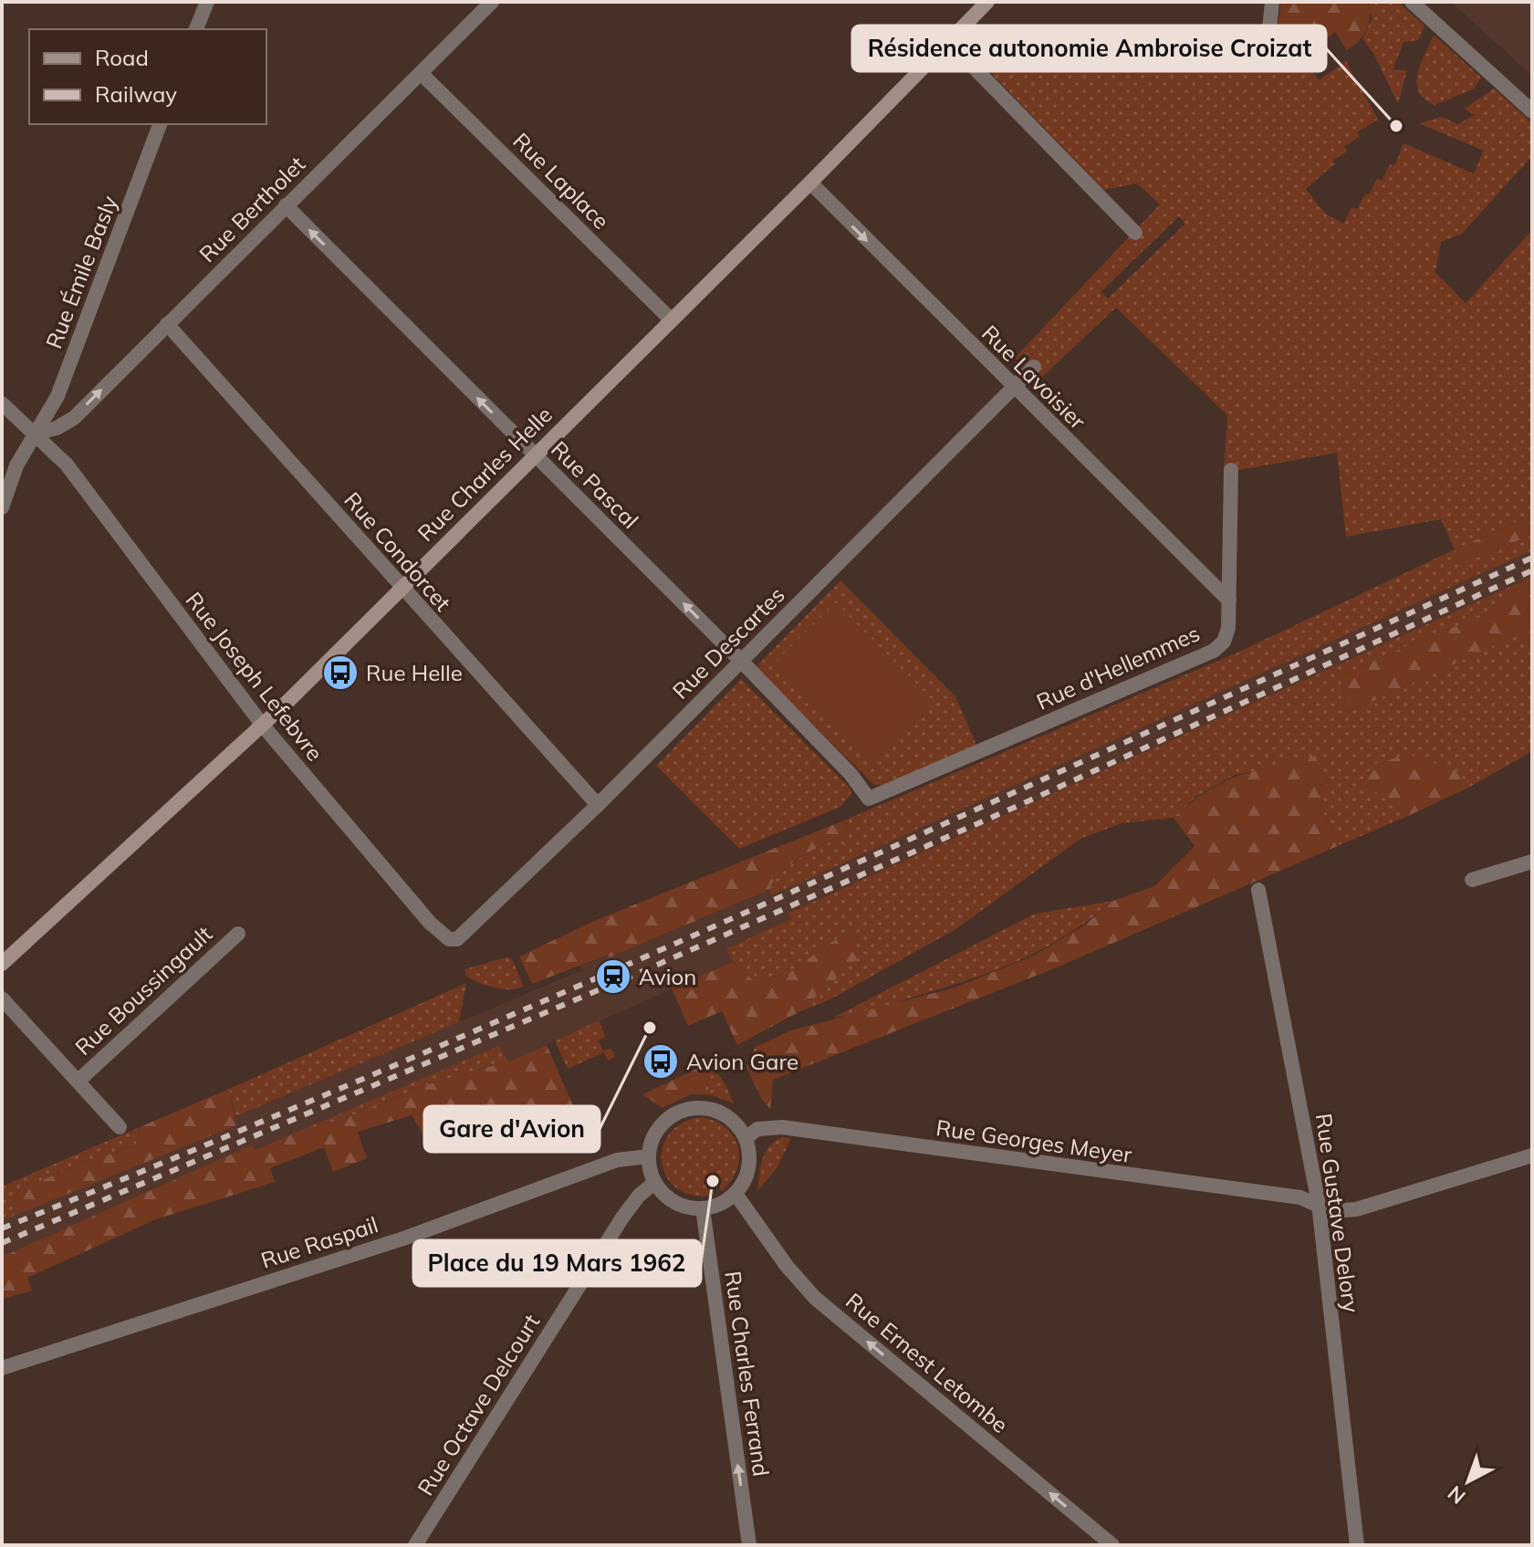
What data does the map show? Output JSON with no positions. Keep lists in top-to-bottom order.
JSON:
{
  "streets": {
    "street": [
      "Rue Laplace",
      "Rue Bertholet",
      "Rue Émile Basly",
      "Rue Lavoisier",
      "Rue Charles Helle",
      "Rue Pascal",
      "Rue Condorcet",
      "Rue Descartes",
      "Rue d'Hellemmes",
      "Rue Joseph Lefebvre",
      "Rue Boussingault",
      "Rue Georges Meyer",
      "Rue Gustave Delory",
      "Rue Raspail",
      "Rue Ernest Letombe",
      "Rue Charles Ferrand",
      "Rue Octave Delcourt"
    ]
  },
  "crossings": [
    ["Rue Laplace", "Rue Bertholet"],
    ["Rue Laplace", "Rue Charles Helle"],
    ["Rue Bertholet", "Rue Émile Basly"],
    ["Rue Bertholet", "Rue Pascal"],
    ["Rue Bertholet", "Rue Condorcet"],
    ["Rue Bertholet", "Rue Joseph Lefebvre"],
    ["Rue Émile Basly", "Rue Joseph Lefebvre"],
    ["Rue Lavoisier", "Rue Charles Helle"],
    ["Rue Lavoisier", "Rue Descartes"],
    ["Rue Lavoisier", "Rue d'Hellemmes"],
    ["Rue Charles Helle", "Rue Pascal"],
    ["Rue Charles Helle", "Rue Condorcet"],
    ["Rue Charles Helle", "Rue Joseph Lefebvre"],
    ["Rue Pascal", "Rue Descartes"],
    ["Rue Pascal", "Rue d'Hellemmes"],
    ["Rue Condorcet", "Rue Descartes"],
    ["Rue Descartes", "Rue Joseph Lefebvre"],
    ["Rue Georges Meyer", "Rue Gustave Delory"],
    ["Rue Georges Meyer", "Rue Raspail"],
    ["Rue Georges Meyer", "Rue Ernest Letombe"],
    ["Rue Georges Meyer", "Rue Charles Ferrand"],
    ["Rue Georges Meyer", "Rue Octave Delcourt"],
    ["Rue Raspail", "Rue Ernest Letombe"],
    ["Rue Raspail", "Rue Charles Ferrand"],
    ["Rue Raspail", "Rue Octave Delcourt"],
    ["Rue Ernest Letombe", "Rue Charles Ferrand"],
    ["Rue Ernest Letombe", "Rue Octave Delcourt"],
    ["Rue Charles Ferrand", "Rue Octave Delcourt"]
  ],
  "one_way": [
    "Rue Lavoisier",
    "Rue Pascal",
    "Rue Ernest Letombe",
    "Rue Charles Ferrand"
  ],
  "places": {
    "other": ["Résidence autonomie Ambroise Croizat", "Gare d'Avion", "Place du 19 Mars 1962"],
    "bus stop": ["Rue Helle", "Avion Gare"],
    "station": ["Avion"]
  },
  "legend": ["Road", "Railway"],
  "north": "bottom left"
}
